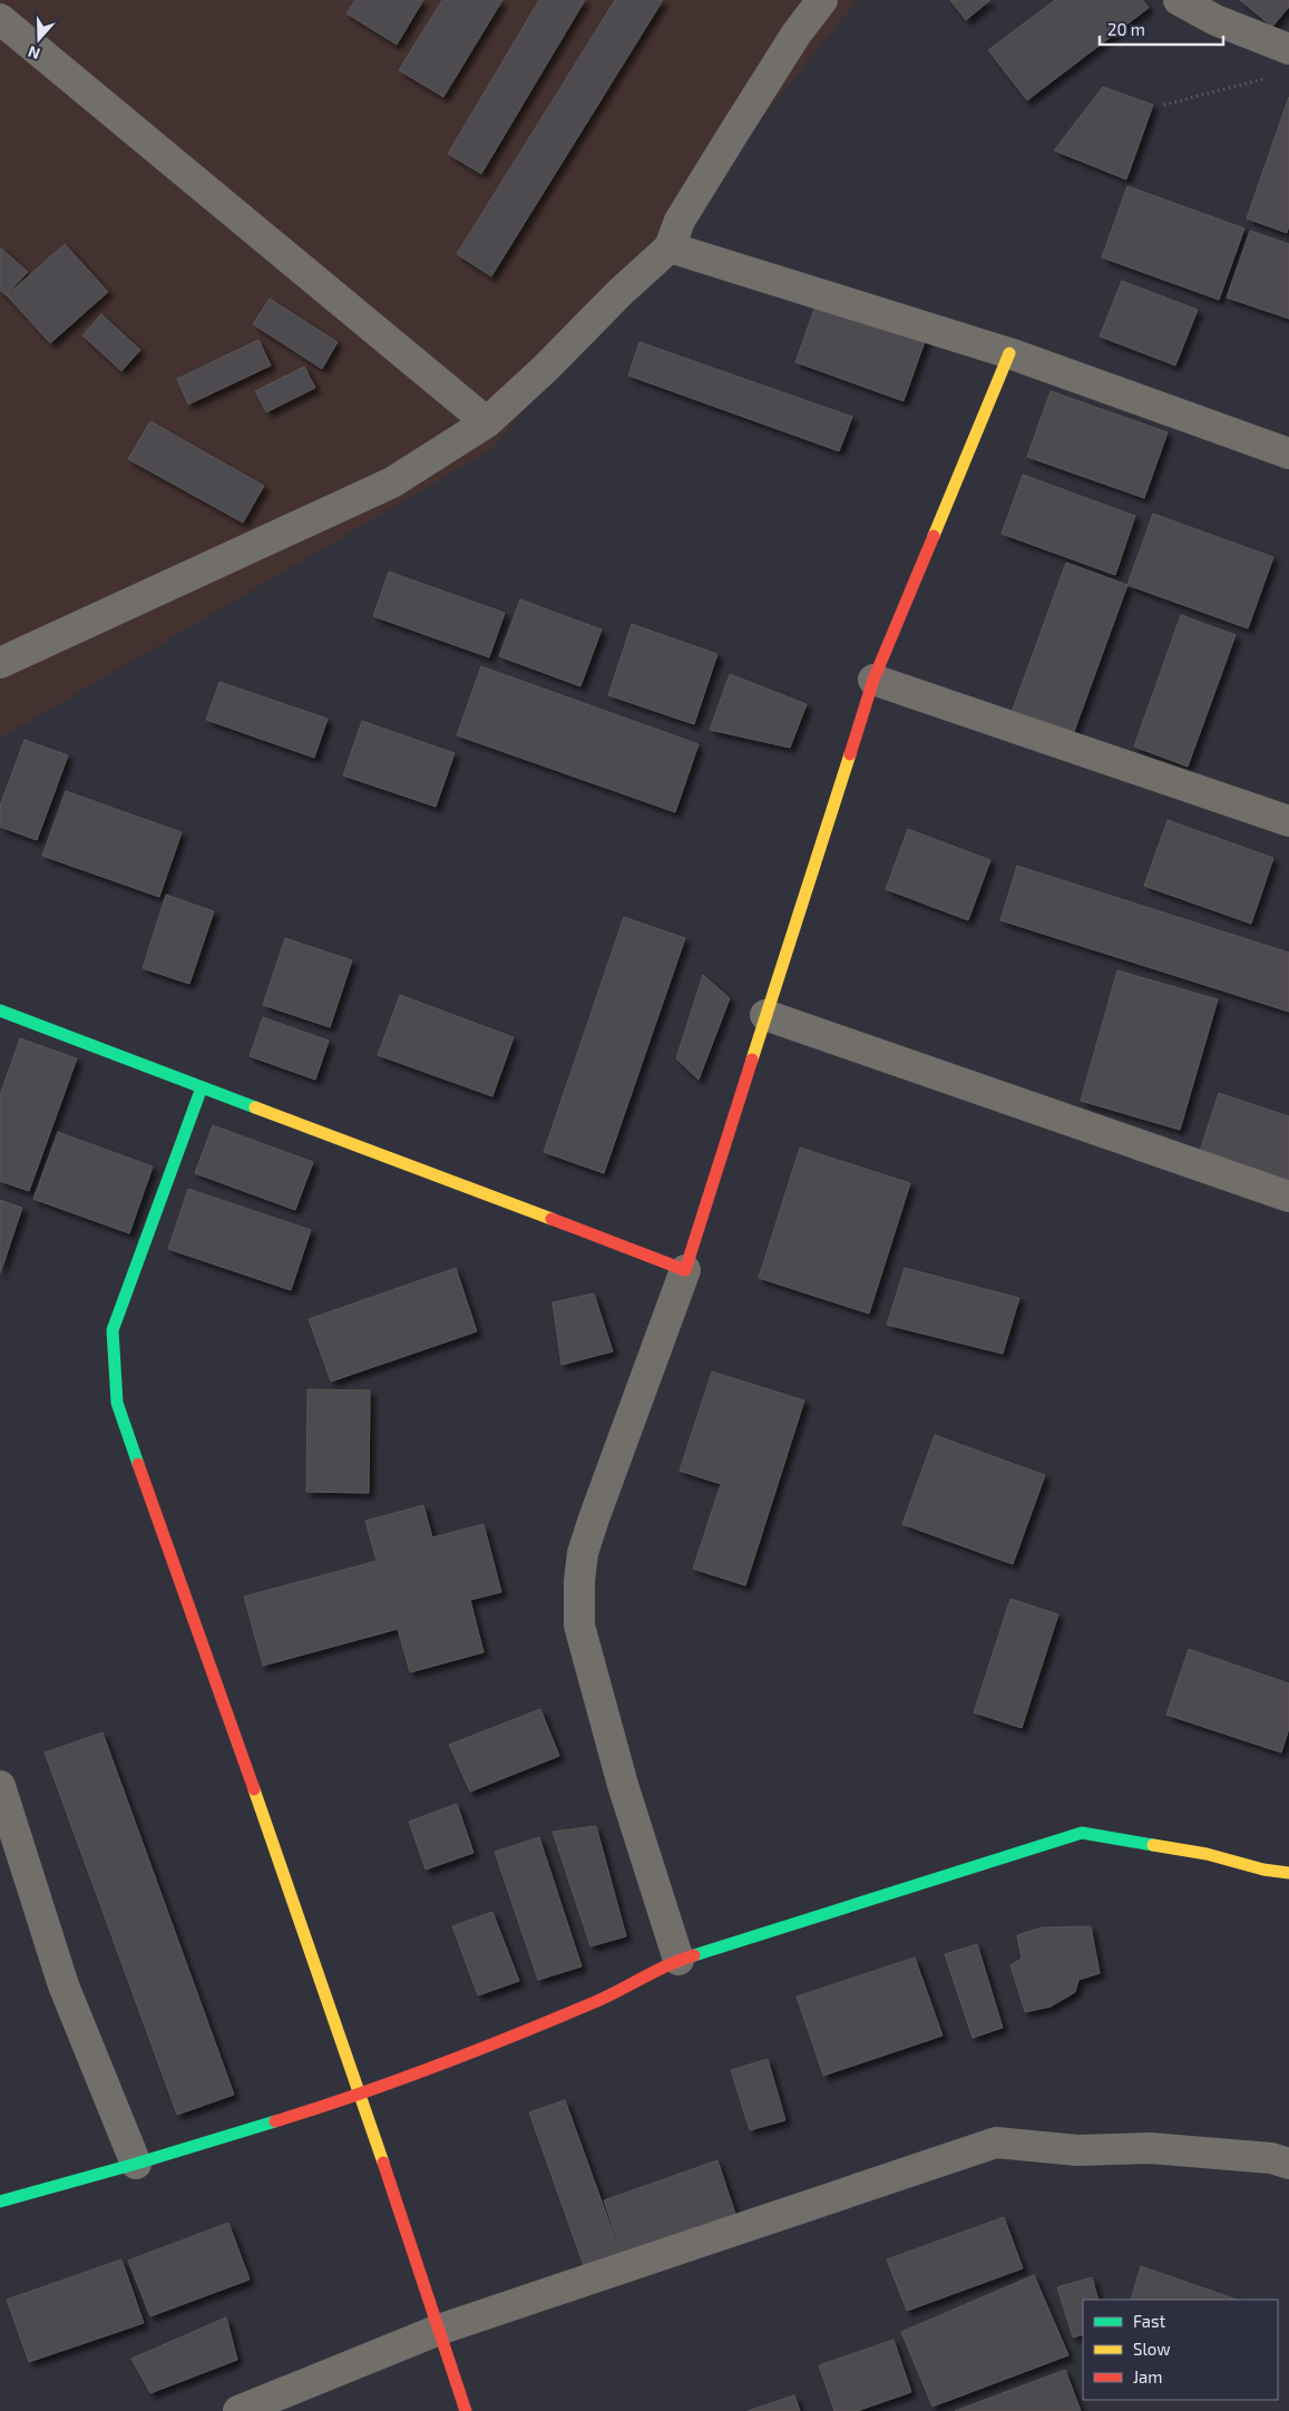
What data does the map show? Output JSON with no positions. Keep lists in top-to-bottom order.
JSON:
{
  "legend": ["Fast", "Slow", "Jam"],
  "scale_bar": "20 m",
  "north": "bottom"
}
